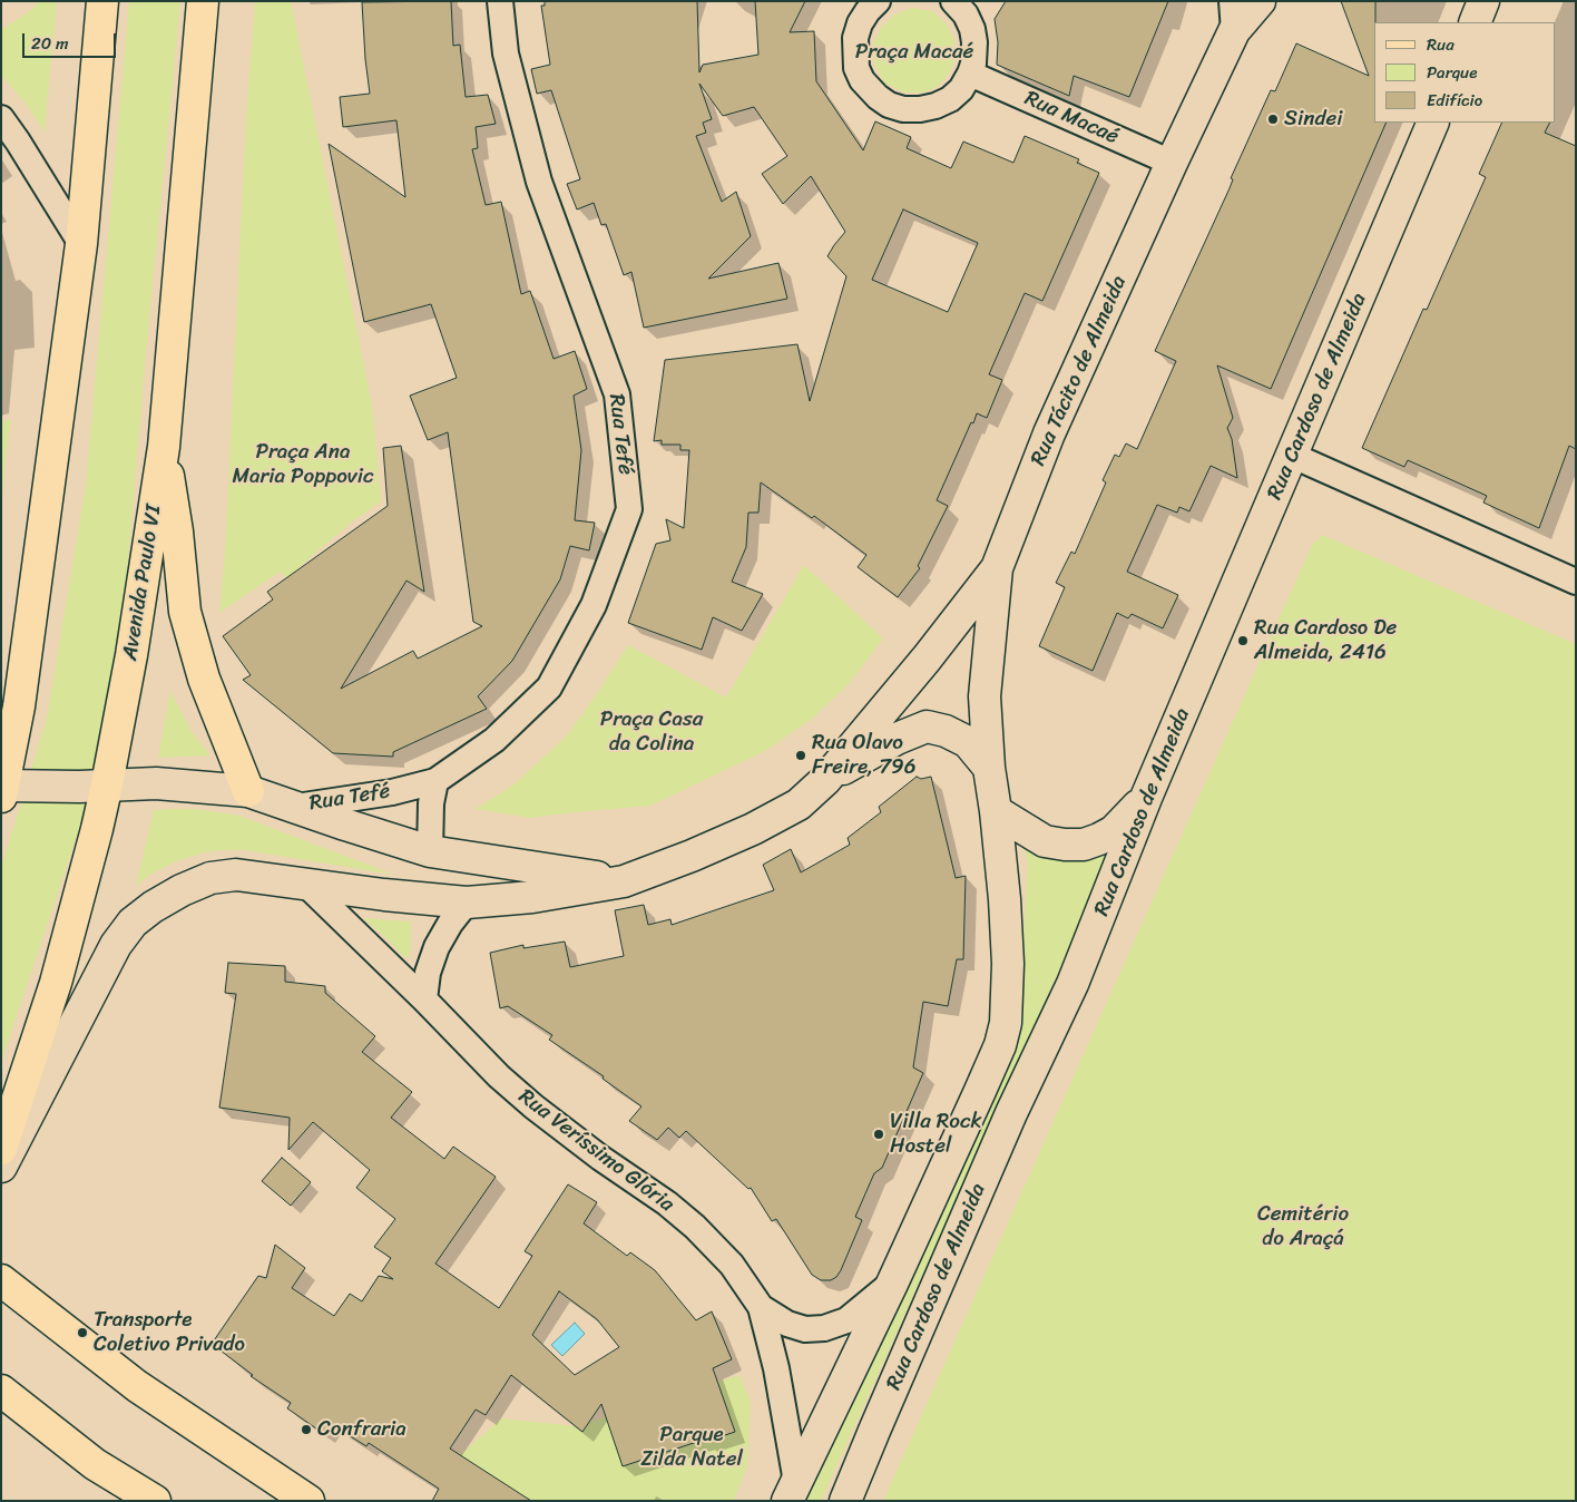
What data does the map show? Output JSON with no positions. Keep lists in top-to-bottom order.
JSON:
{
  "streets": {
    "main road": ["Rua Tácito de Almeida", "Rua Cardoso de Almeida", "Avenida Paulo VI"],
    "street": ["Rua Macaé", "Rua Tefé", "Rua Veríssimo Glória"]
  },
  "crossings": [
    ["Rua Macaé", "Rua Tácito de Almeida"],
    ["Rua Tácito de Almeida", "Rua Cardoso de Almeida"],
    ["Rua Cardoso de Almeida", "Rua Veríssimo Glória"]
  ],
  "parks": [
    "Praça Macaé",
    "Praça Ana Maria Poppovic",
    "Praça Casa da Colina",
    "Cemitério do Araçá",
    "Parque Zilda Natel"
  ],
  "places": [
    "Sindei",
    "Rua Cardoso De Almeida, 2416",
    "Rua Olavo Freire, 796",
    "Villa Rock Hostel",
    "Transporte Coletivo Privado",
    "Confraria"
  ],
  "legend": ["Rua", "Parque", "Edifício"],
  "scale_bar": "20 m"
}
